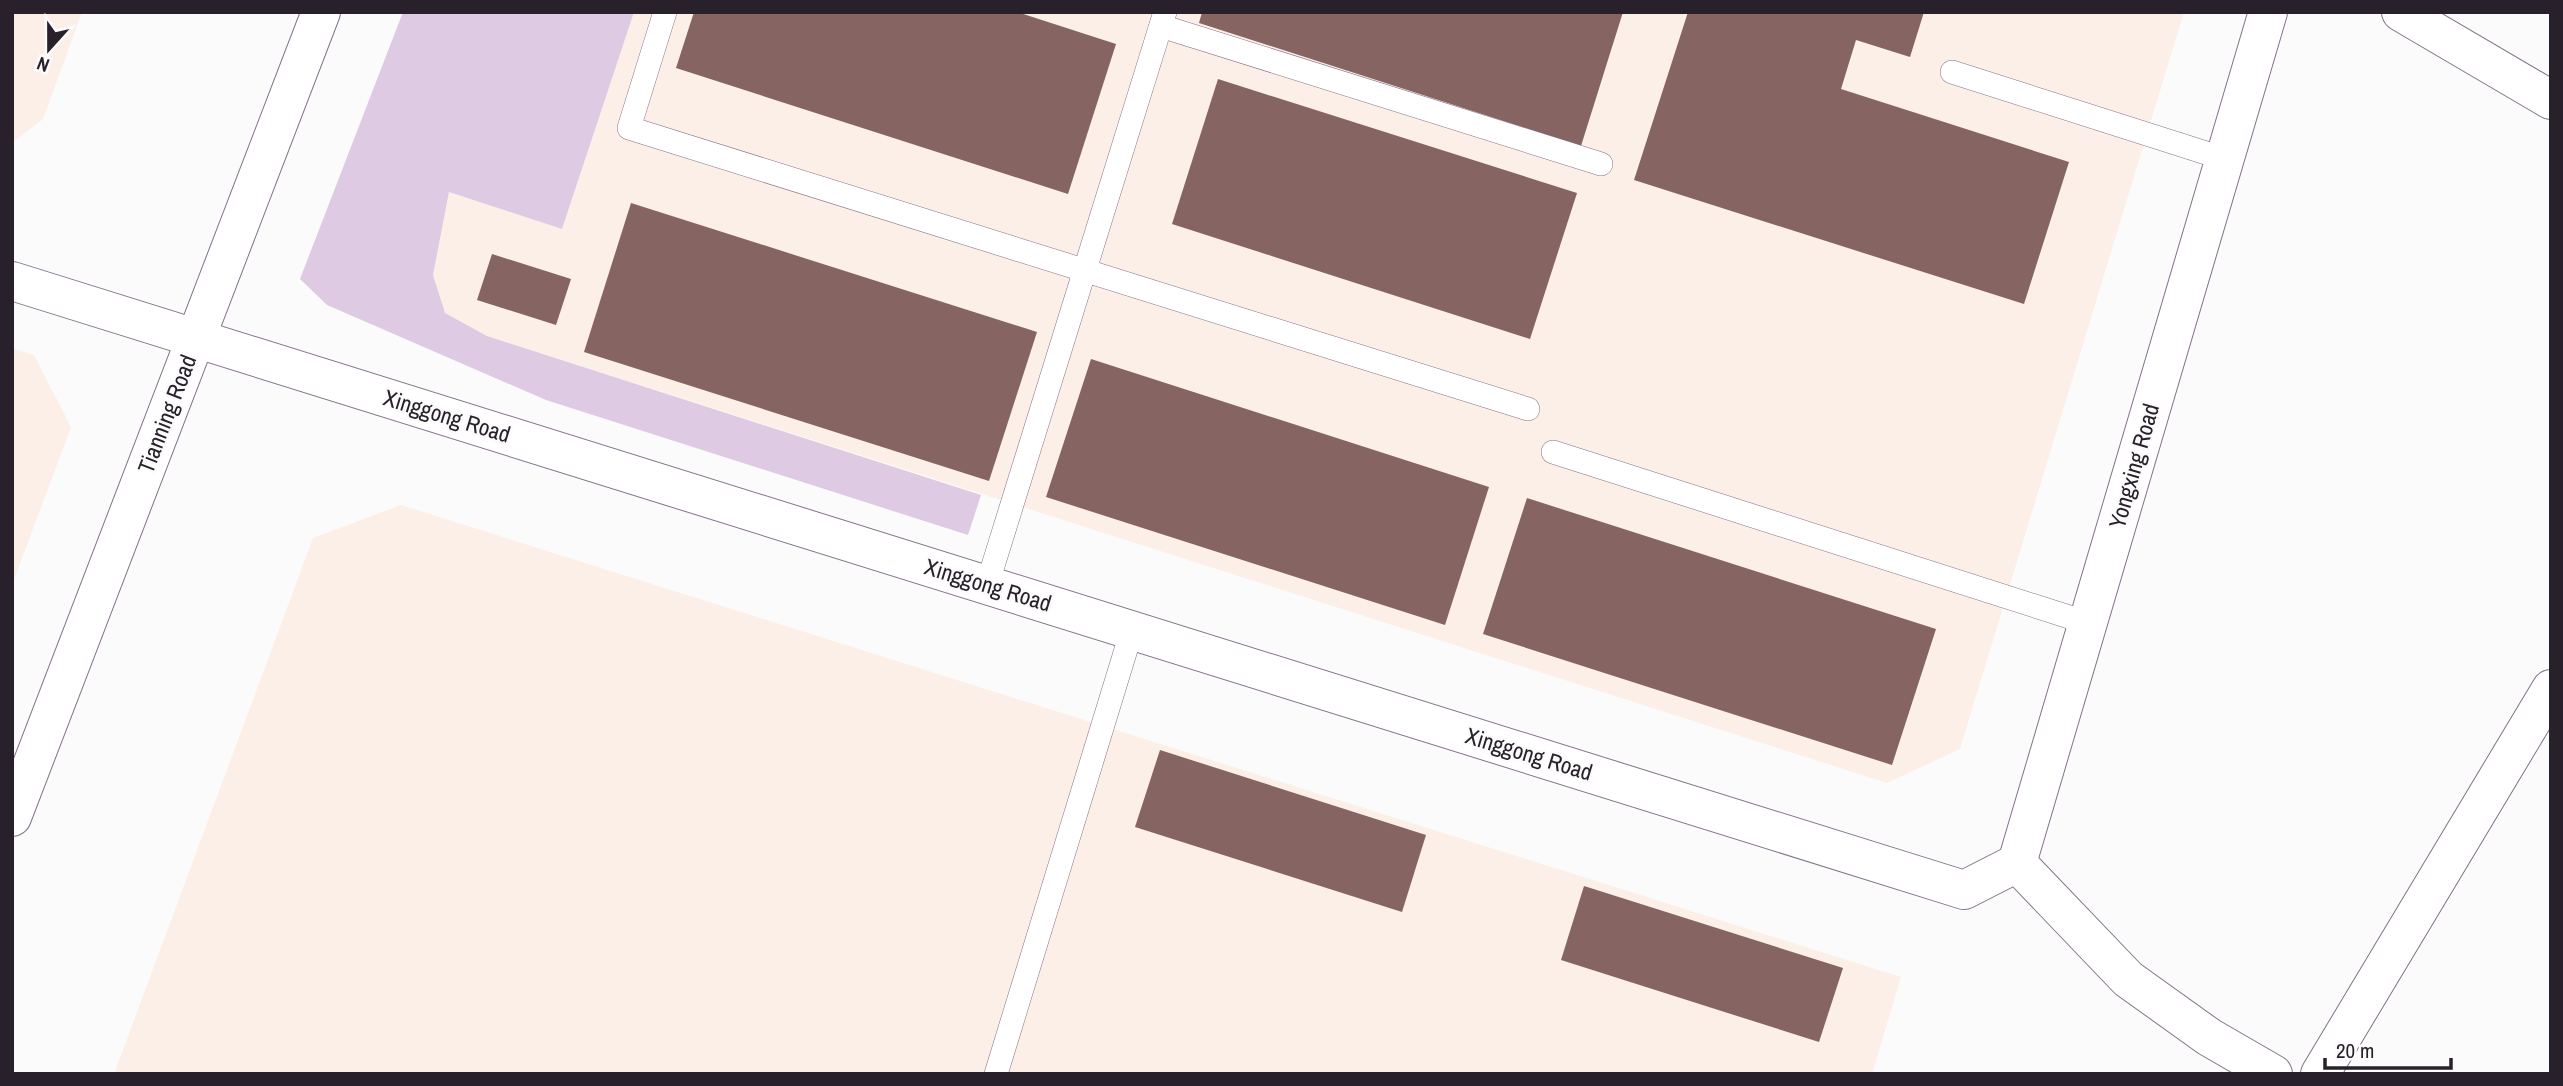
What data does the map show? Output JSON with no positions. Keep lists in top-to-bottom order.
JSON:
{
  "streets": {
    "street": ["Tianning Road", "Xinggong Road", "Yongxing Road"]
  },
  "crossings": [
    ["Tianning Road", "Xinggong Road"],
    ["Xinggong Road", "Yongxing Road"]
  ],
  "scale_bar": "20 m",
  "north": "bottom"
}
